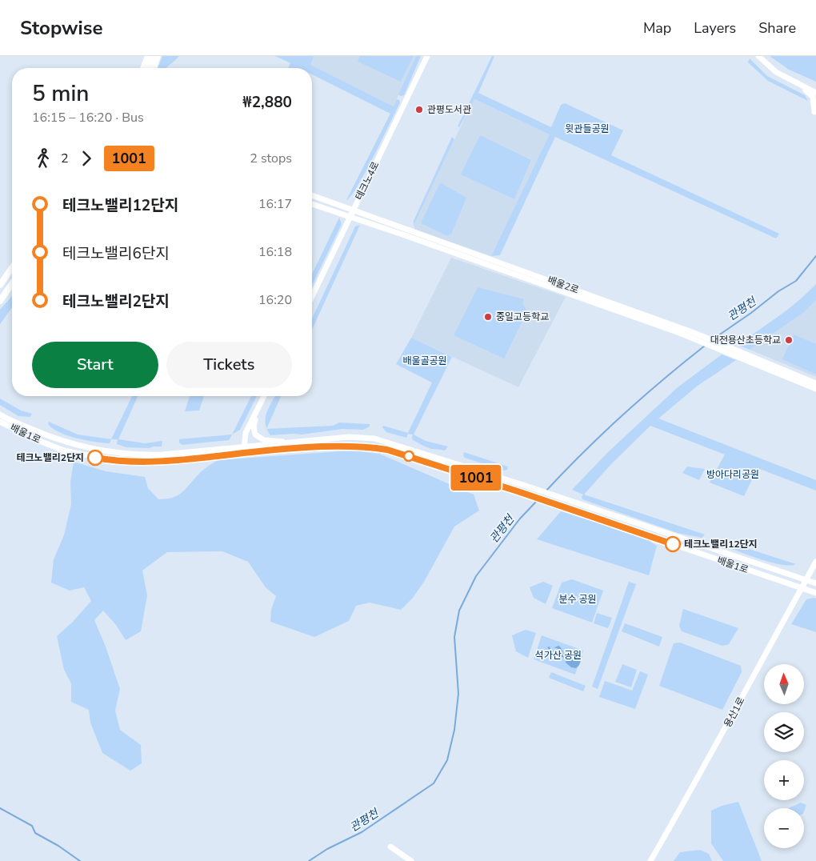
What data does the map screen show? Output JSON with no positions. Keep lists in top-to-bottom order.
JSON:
{
  "streets": {
    "main road": [
      "테크노4로",
      "배울2로",
      "배울1로",
      "용산1로"
    ]
  },
  "crossings": [
    ["테크노4로", "배울2로"],
    ["배울1로", "용산1로"]
  ],
  "water": ["관평천"],
  "parks": [
    "윗관들공원",
    "배울골공원",
    "방아다리공원",
    "분수 공원",
    "석가산 공원"
  ],
  "places": [
    "관평도서관",
    "중일고등학교",
    "대전용산초등학교",
    "테크노밸리2단지",
    "테크노밸리12단지"
  ],
  "lines": ["bus line 1001"],
  "north": "top",
  "page": {
    "header": "Stopwise",
    "nav": ["Map", "Layers", "Share"],
    "on_map": "1001",
    "heading": ["5 min", "16:15 – 16:20 · Bus", "₩2,880"],
    "legs": ["2", "1001", "2 stops"],
    "list": [
      {
        "name": "테크노밸리12단지",
        "value": "16:17"
      },
      {
        "name": "테크노밸리6단지",
        "value": "16:18"
      },
      {
        "name": "테크노밸리2단지",
        "value": "16:20"
      }
    ],
    "buttons": ["Start", "Tickets"],
    "map_buttons": ["+", "−"]
  }
}
